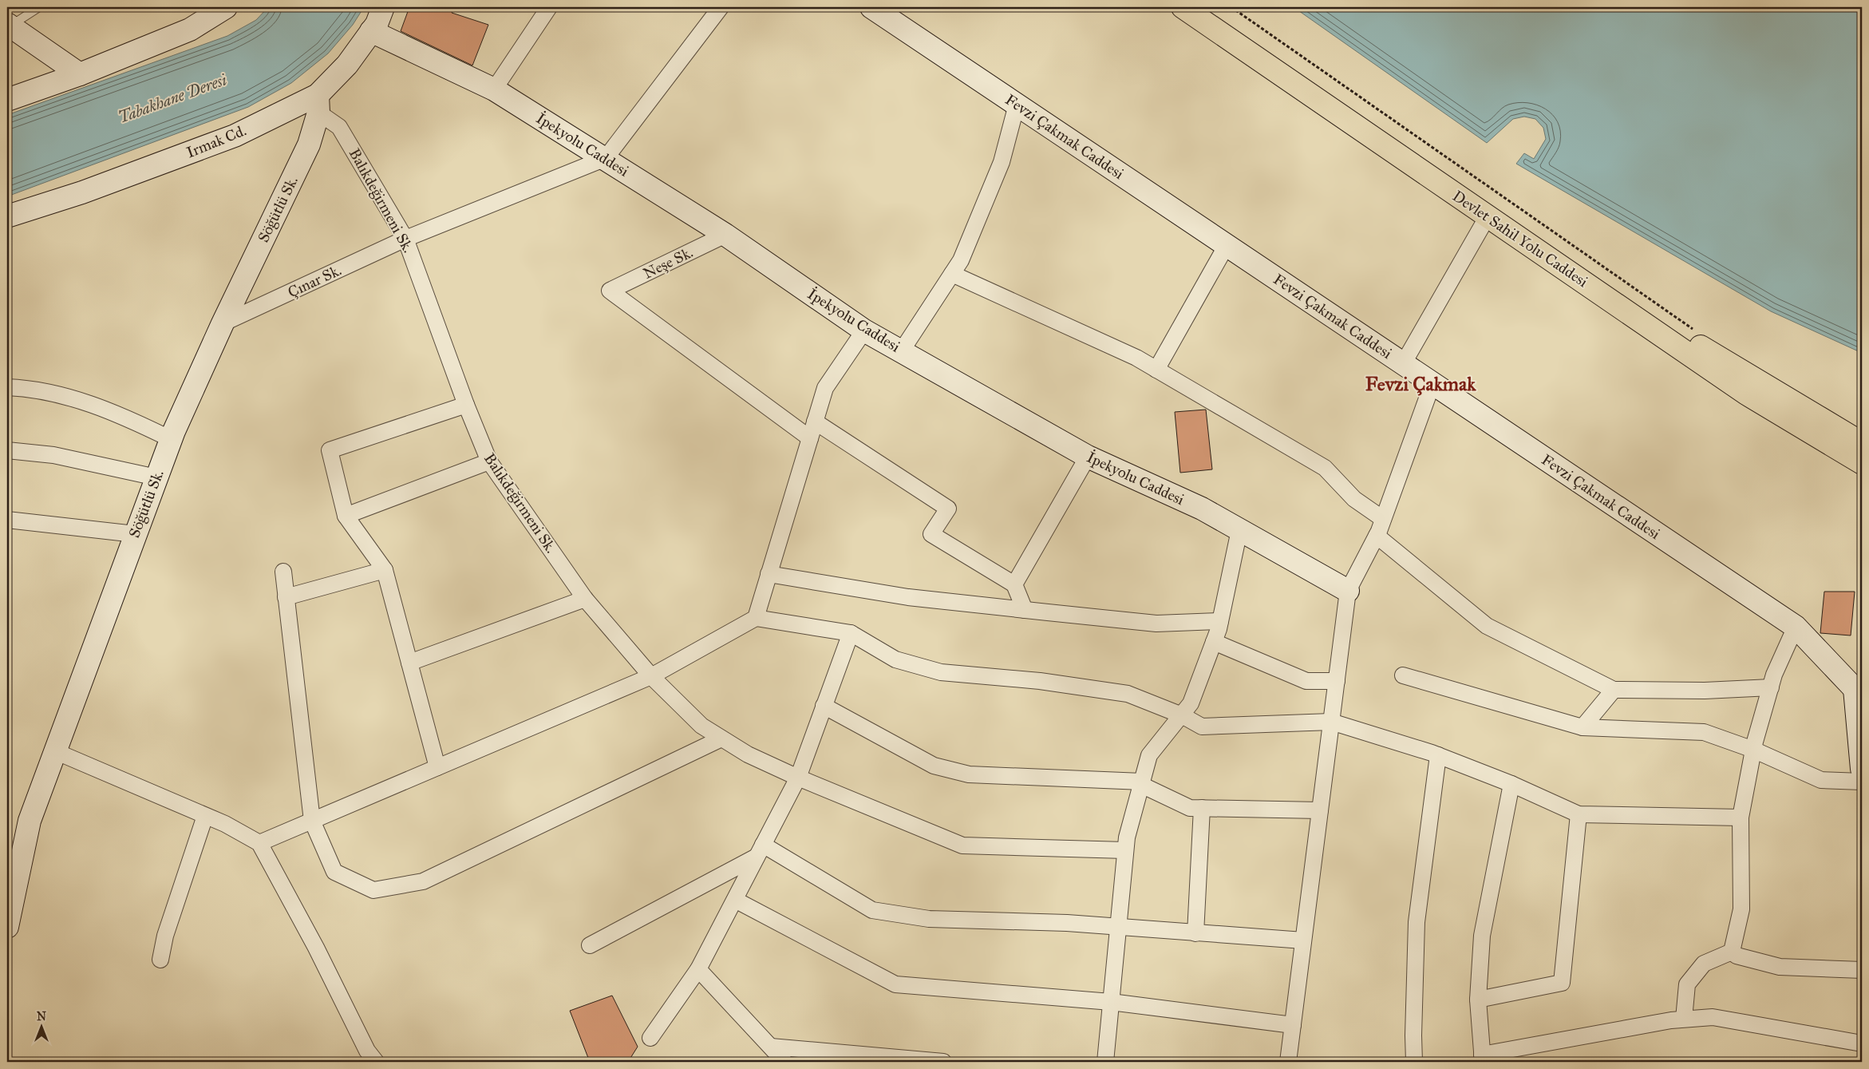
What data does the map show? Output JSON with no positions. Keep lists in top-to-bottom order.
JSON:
{
  "streets": {
    "main road": ["Devlet Sahil Yolu Caddesi"],
    "street": [
      "Fevzi Çakmak Caddesi",
      "Irmak Cd.",
      "İpekyolu Caddesi",
      "Balıkdeğirmeni Sk.",
      "Söğütlü Sk.",
      "Neşe Sk.",
      "Çınar Sk."
    ]
  },
  "crossings": [
    ["Irmak Cd.", "İpekyolu Caddesi"],
    ["Irmak Cd.", "Balıkdeğirmeni Sk."],
    ["Irmak Cd.", "Söğütlü Sk."],
    ["İpekyolu Caddesi", "Neşe Sk."],
    ["İpekyolu Caddesi", "Çınar Sk."],
    ["Balıkdeğirmeni Sk.", "Söğütlü Sk."],
    ["Balıkdeğirmeni Sk.", "Çınar Sk."],
    ["Söğütlü Sk.", "Çınar Sk."]
  ],
  "districts": ["Fevzi Çakmak"],
  "water": ["Tabakhane Deresi"],
  "north": "top"
}
